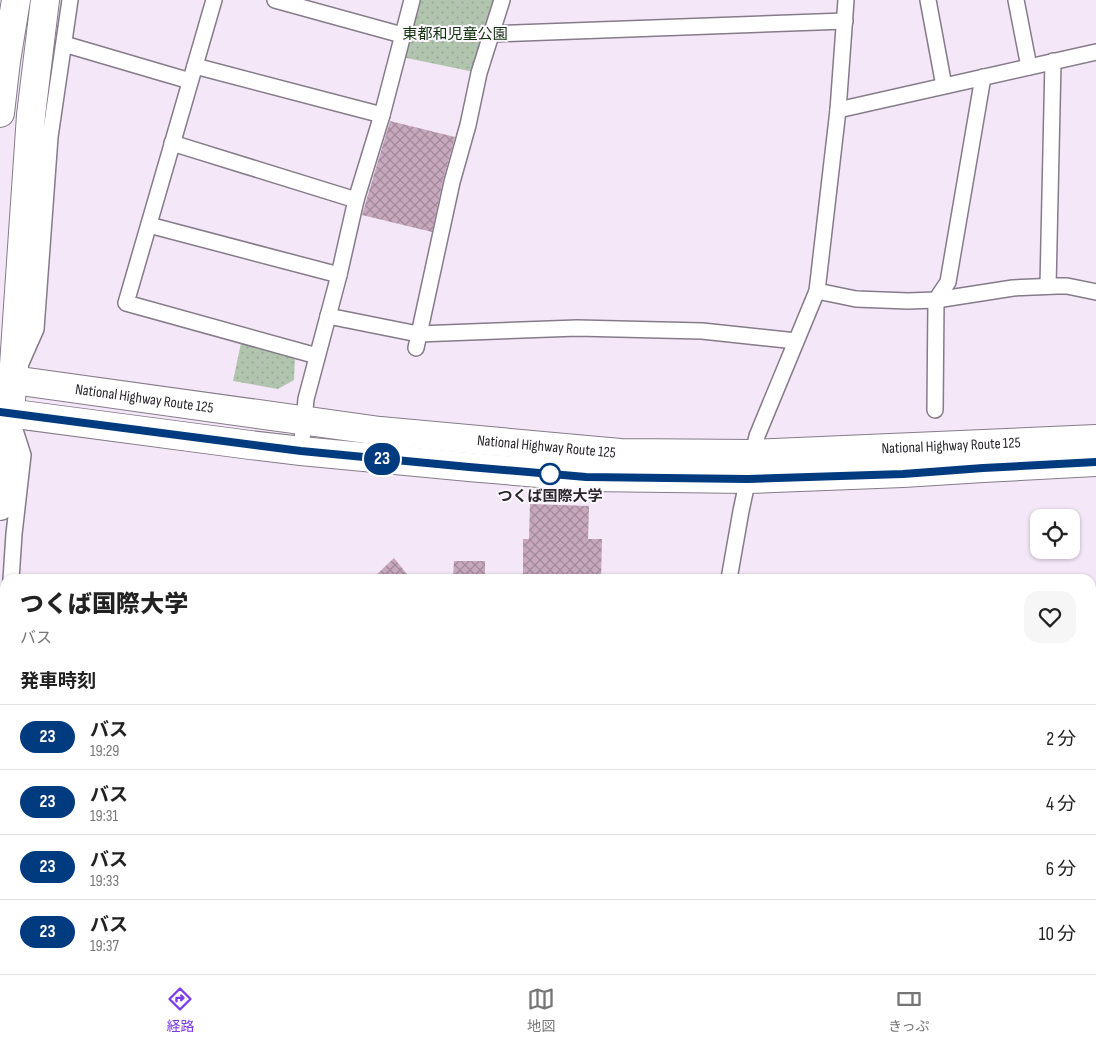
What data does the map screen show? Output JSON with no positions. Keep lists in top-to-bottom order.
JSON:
{
  "streets": {
    "highway": ["National Highway Route 125"]
  },
  "parks": ["東都和児童公園"],
  "places": ["つくば国際大学"],
  "lines": ["bus line 23"],
  "page": {
    "on_map": "23",
    "heading": [
      ["つくば国際大学", "バス"],
      "発車時刻"
    ],
    "list": [
      {
        "mark": "23",
        "name": "バス",
        "note": "19:29",
        "value": "2 分"
      },
      {
        "mark": "23",
        "name": "バス",
        "note": "19:31",
        "value": "4 分"
      },
      {
        "mark": "23",
        "name": "バス",
        "note": "19:33",
        "value": "6 分"
      },
      {
        "mark": "23",
        "name": "バス",
        "note": "19:37",
        "value": "10 分"
      }
    ],
    "tabs": ["経路", "地図", "きっぷ"]
  }
}
